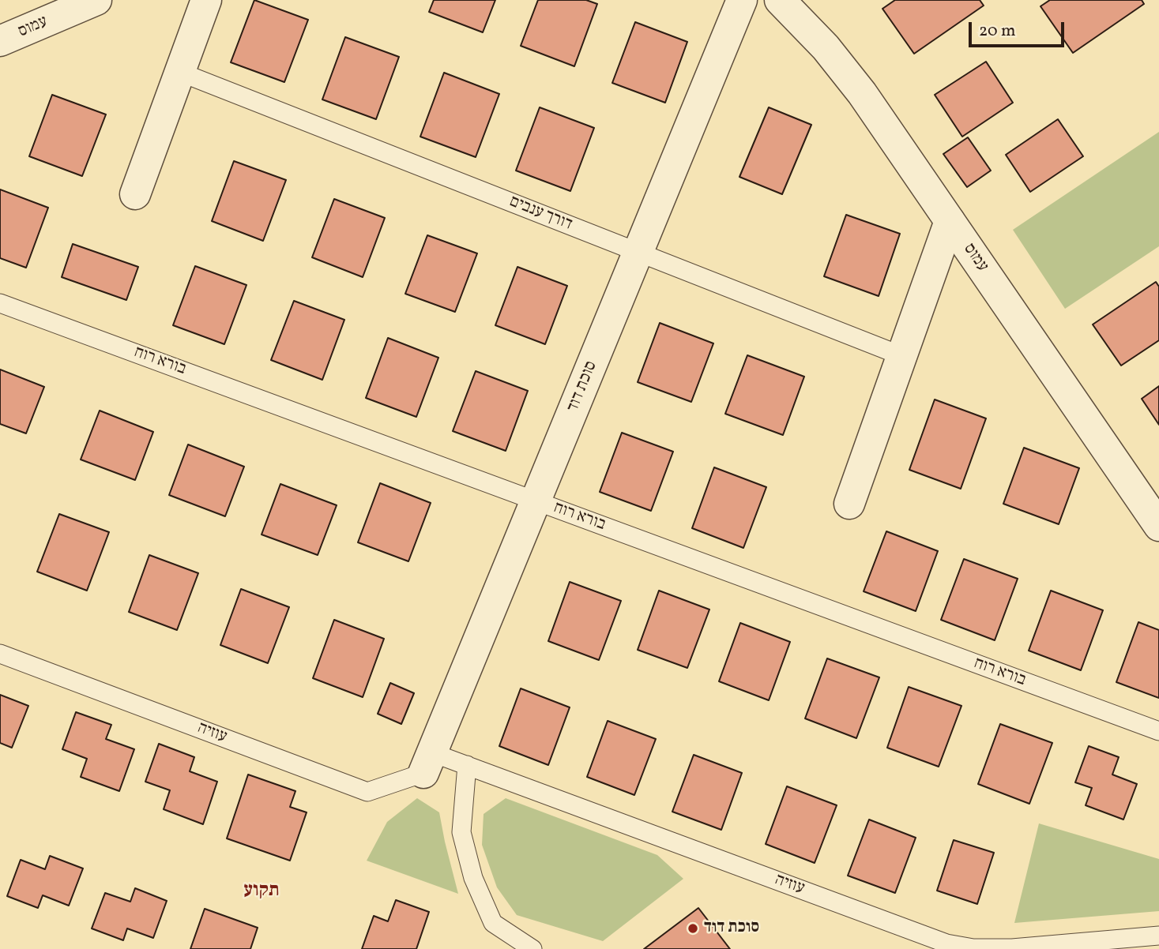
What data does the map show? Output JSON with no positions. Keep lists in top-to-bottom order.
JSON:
{
  "streets": {
    "street": ["עמוס", "סוכת דוד"],
    "lane": ["דורך ענבים", "בורא רוח", "עוזיה"]
  },
  "crossings": [
    ["דורך ענבים", "סוכת דוד"],
    ["בורא רוח", "סוכת דוד"],
    ["סוכת דוד", "עוזיה"]
  ],
  "districts": ["תקוע"],
  "places": ["סוכת דוד"],
  "scale_bar": "20 m"
}
